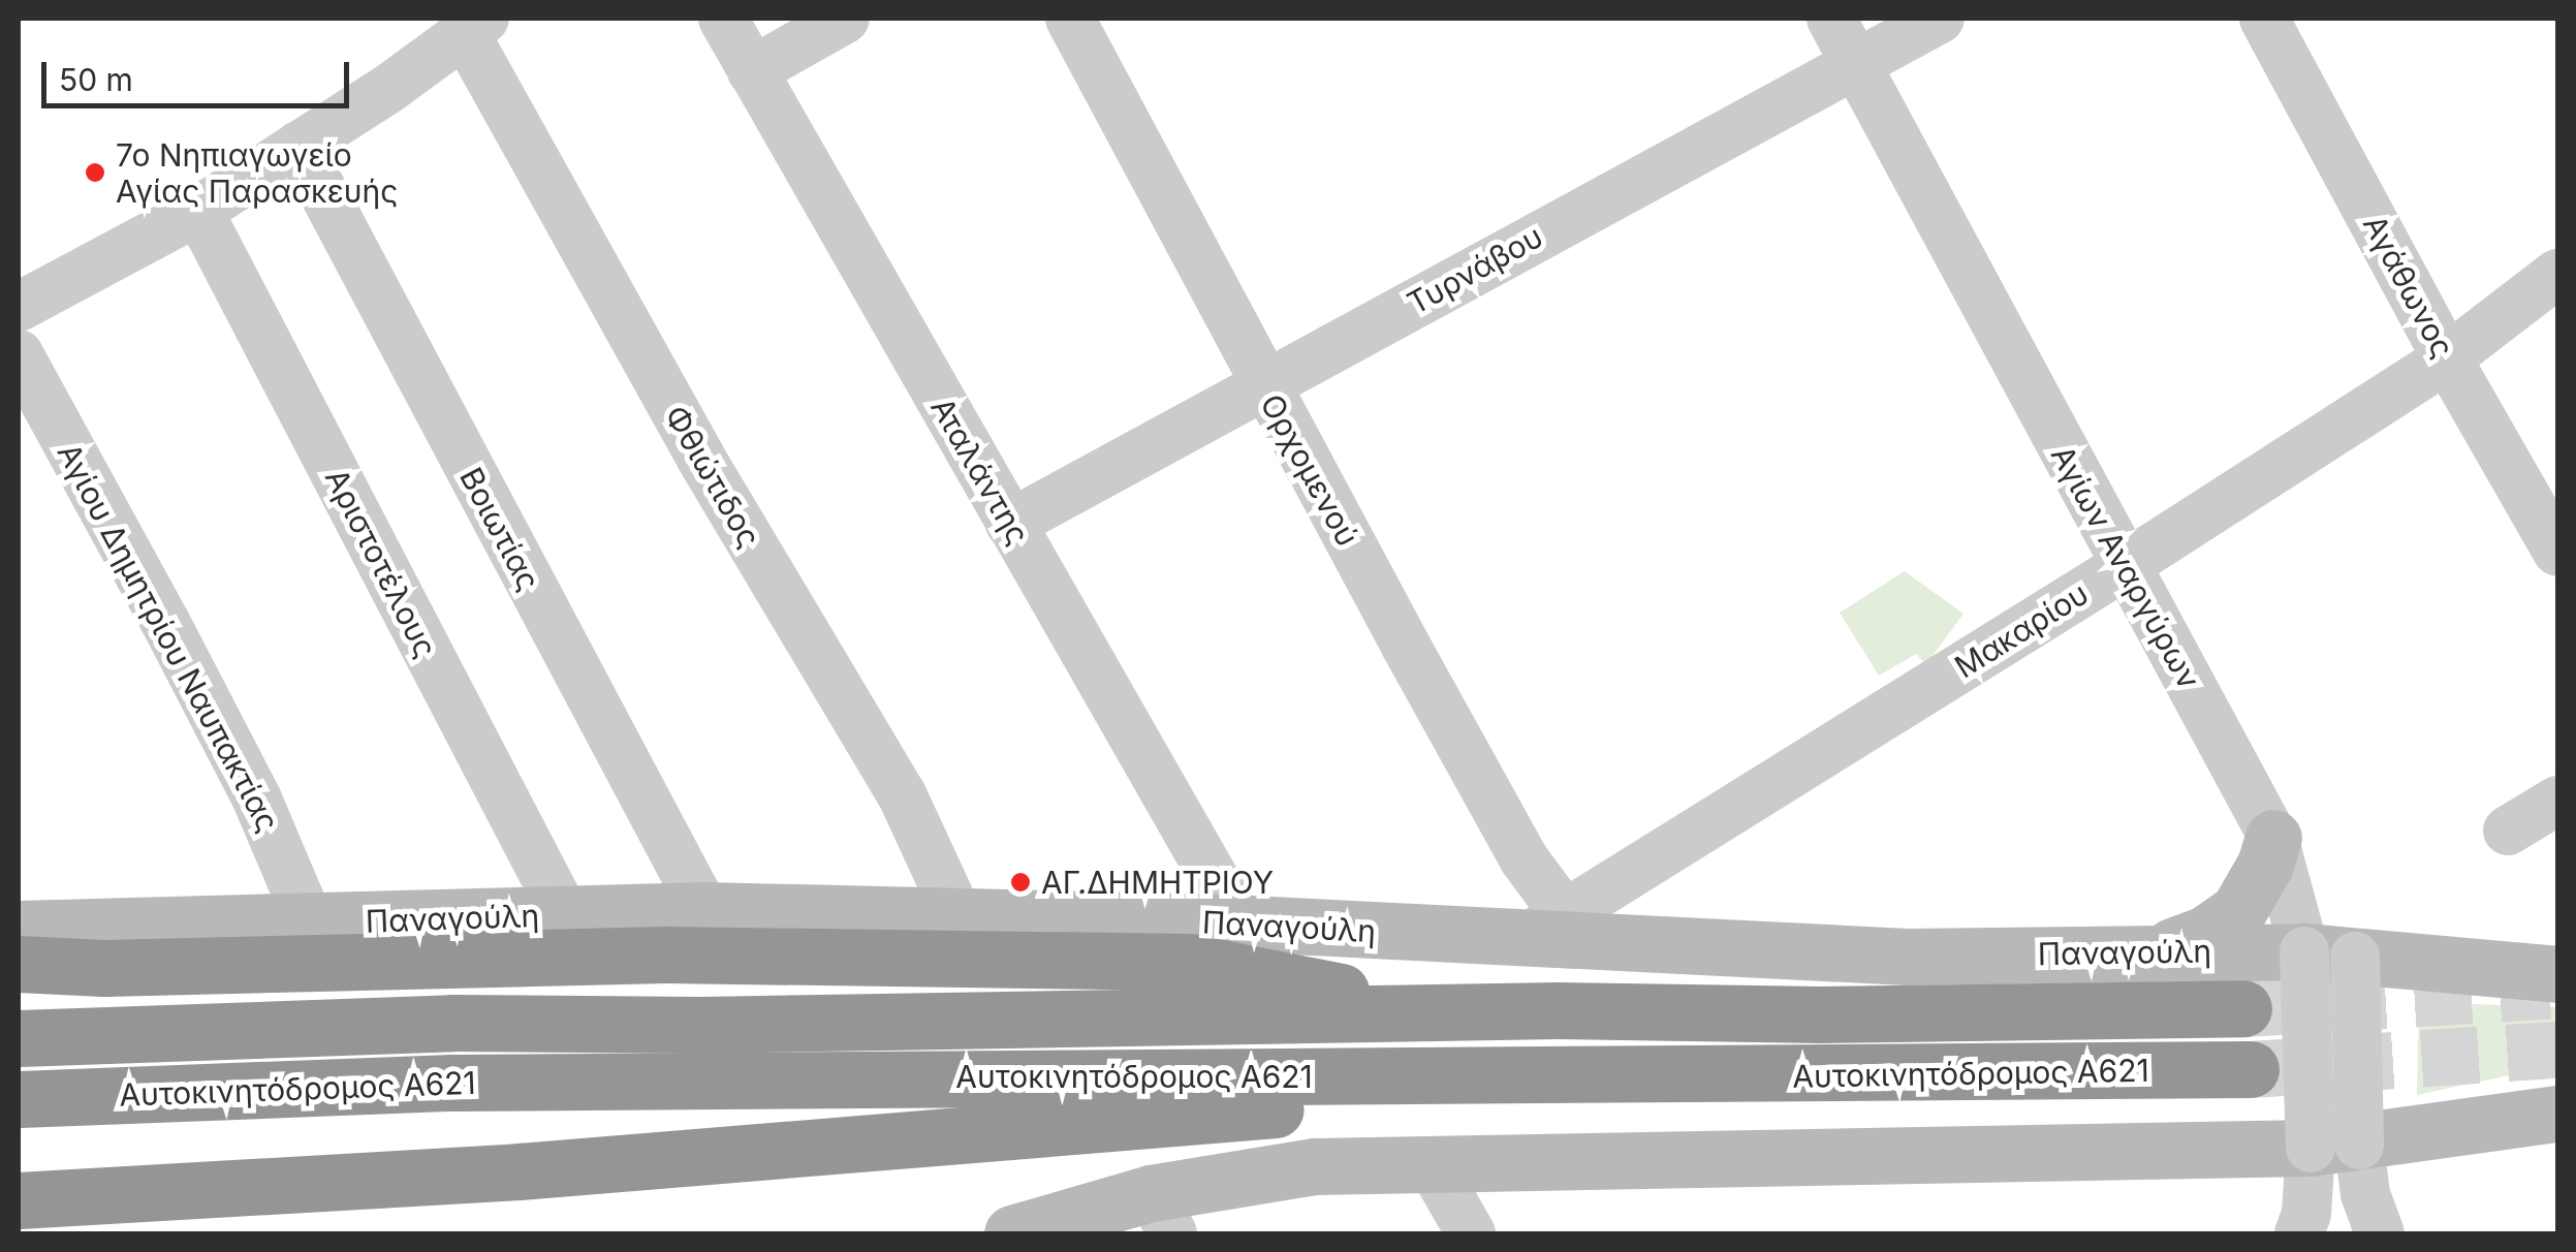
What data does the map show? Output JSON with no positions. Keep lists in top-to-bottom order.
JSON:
{
  "streets": {
    "highway": ["Αυτοκινητόδρομος Α621"],
    "main road": ["Παναγούλη"],
    "street": [
      "Τυρνάβου",
      "Αγάθωνος",
      "Ορχομενού",
      "Αταλάντης",
      "Φθιώτιδος",
      "Βοιωτίας",
      "Αριστοτέλους",
      "Αγίων Αναργύρων",
      "Μακαρίου",
      "Αγίου Δημητρίου Ναυπακτίας"
    ]
  },
  "crossings": [
    ["Τυρνάβου", "Ορχομενού"],
    ["Τυρνάβου", "Αταλάντης"],
    ["Τυρνάβου", "Αγίων Αναργύρων"],
    ["Αγάθωνος", "Μακαρίου"],
    ["Ορχομενού", "Μακαρίου"],
    ["Ορχομενού", "Παναγούλη"],
    ["Αταλάντης", "Παναγούλη"],
    ["Φθιώτιδος", "Παναγούλη"],
    ["Βοιωτίας", "Παναγούλη"],
    ["Αριστοτέλους", "Παναγούλη"],
    ["Αγίων Αναργύρων", "Μακαρίου"],
    ["Αγίων Αναργύρων", "Παναγούλη"],
    ["Μακαρίου", "Παναγούλη"],
    ["Αγίου Δημητρίου Ναυπακτίας", "Παναγούλη"]
  ],
  "places": ["7ο Νηπιαγωγείο Αγίας Παρασκευής", "ΑΓ.ΔΗΜΗΤΡΙΟΥ"],
  "scale_bar": "50 m"
}
